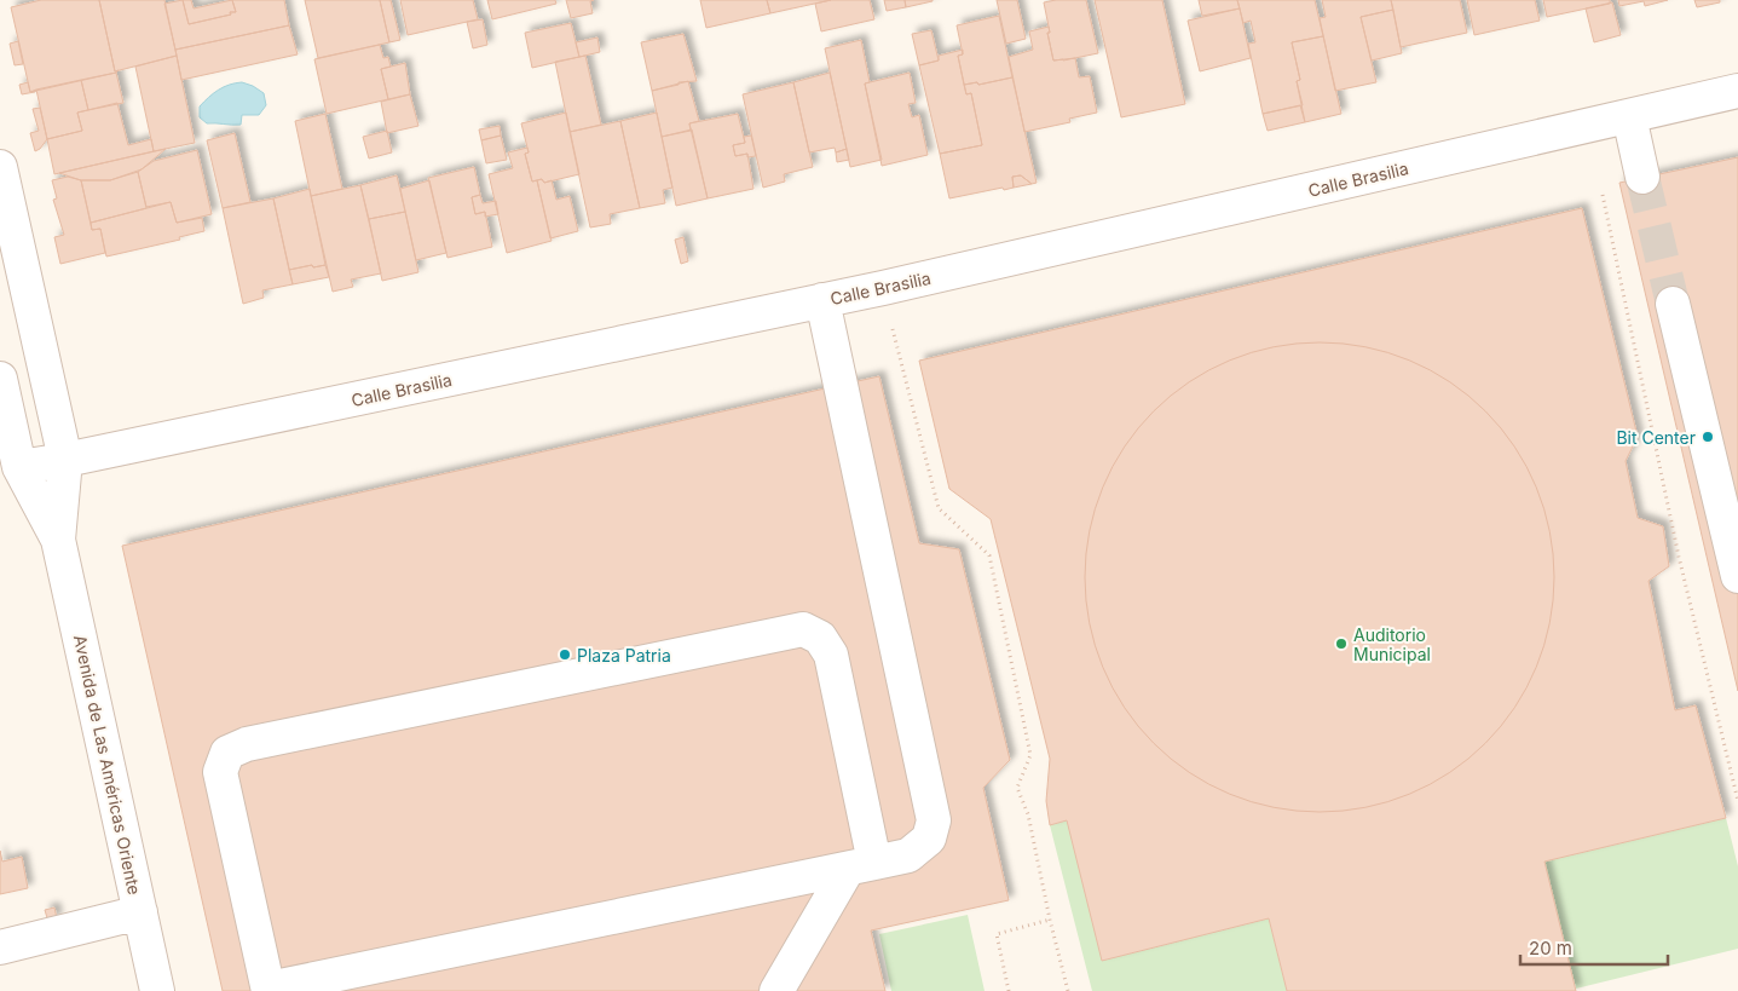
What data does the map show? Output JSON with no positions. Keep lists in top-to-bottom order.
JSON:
{
  "streets": {
    "street": ["Calle Brasilia", "Avenida de Las Américas Oriente"]
  },
  "crossings": [
    ["Calle Brasilia", "Avenida de Las Américas Oriente"]
  ],
  "places": ["Bit Center", "Auditorio Municipal", "Plaza Patria"],
  "scale_bar": "20 m"
}
